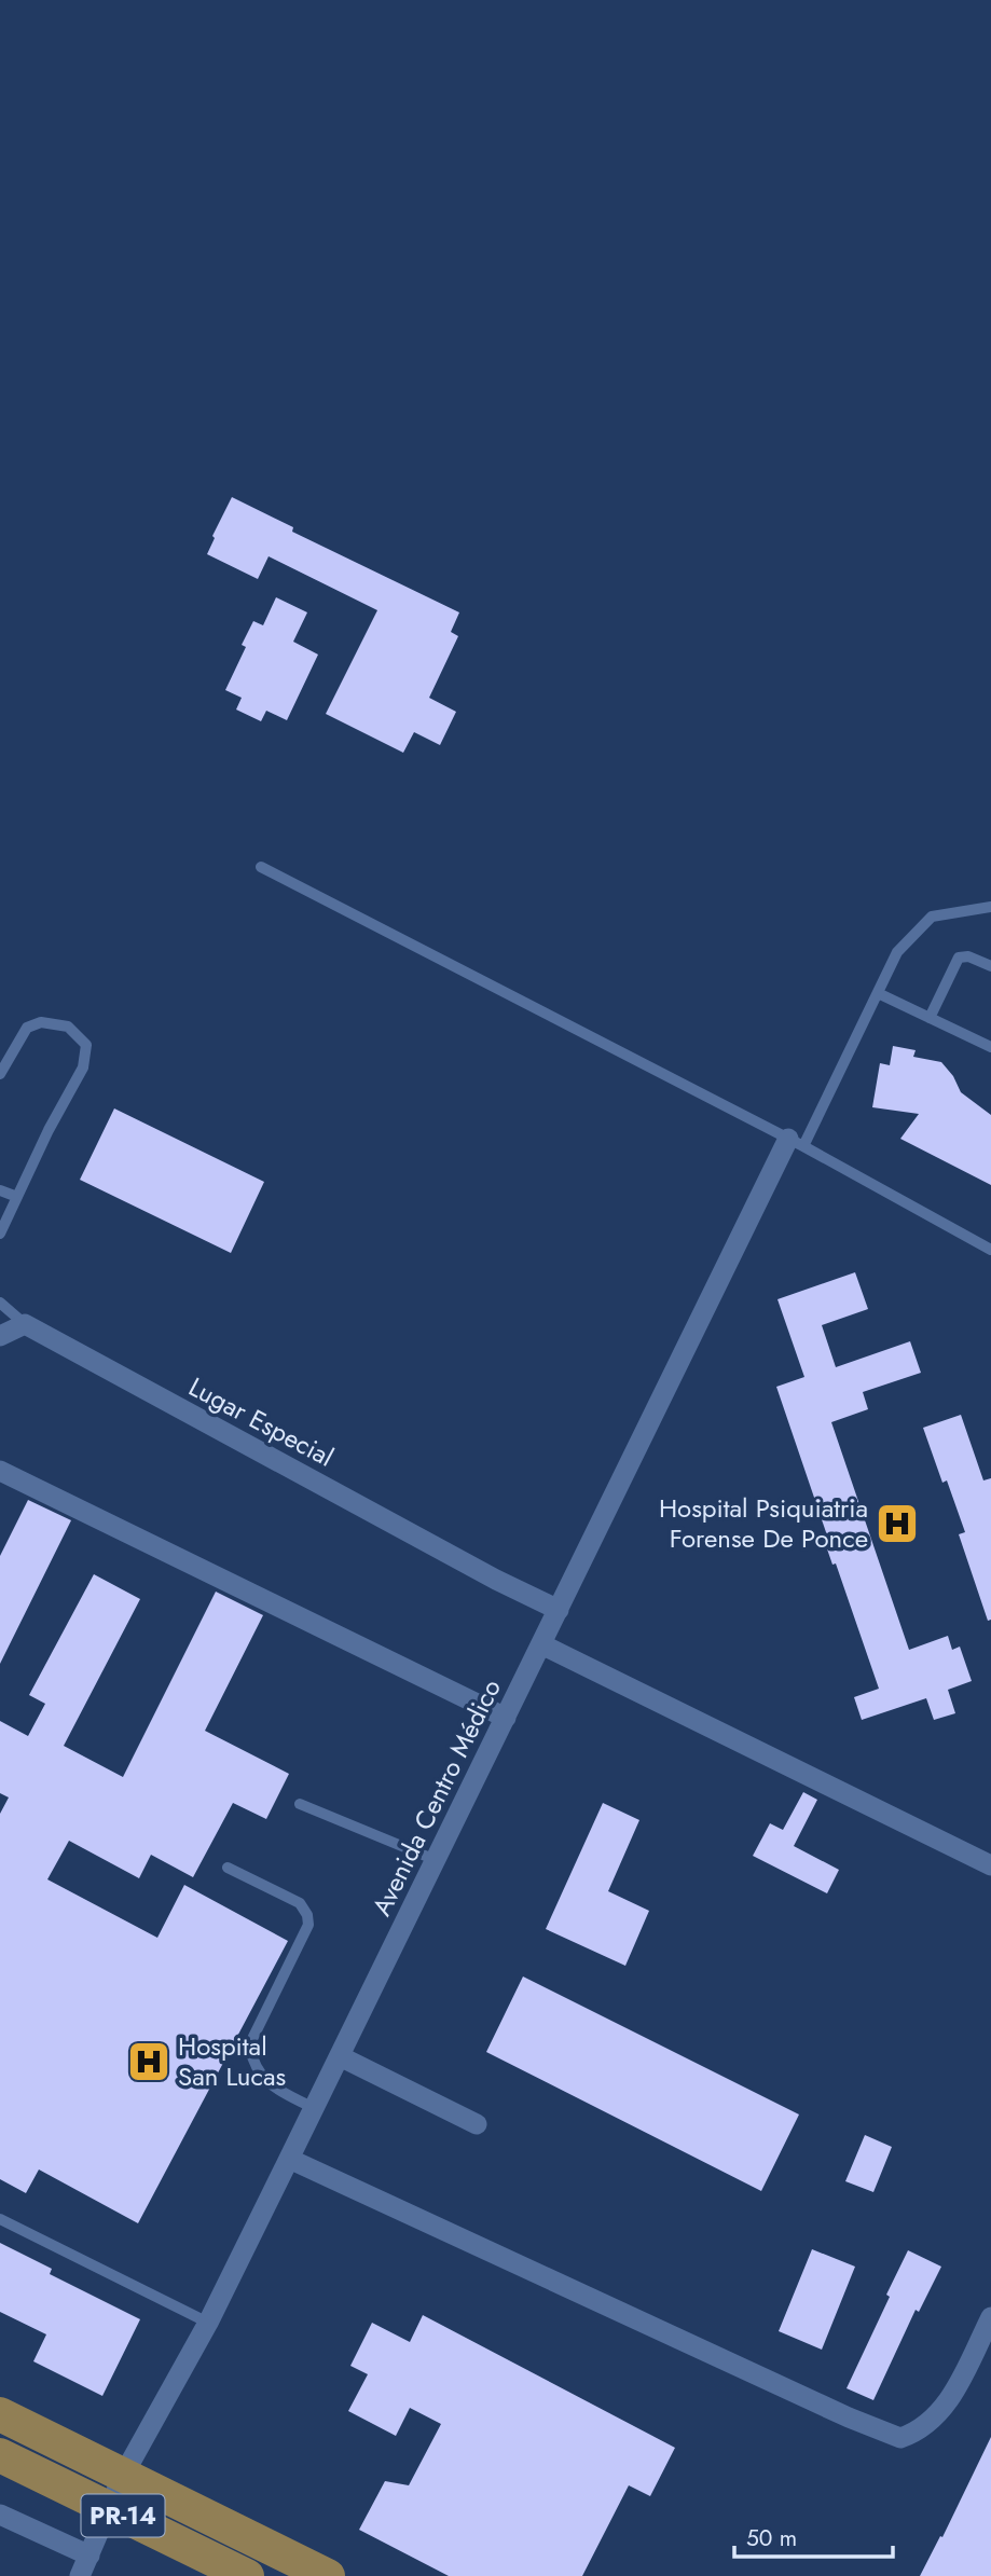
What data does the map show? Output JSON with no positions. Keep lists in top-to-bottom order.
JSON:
{
  "streets": {
    "main road": ["PR-14"],
    "street": ["Lugar Especial", "Avenida Centro Médico"]
  },
  "crossings": [
    ["Lugar Especial", "Avenida Centro Médico"],
    ["Avenida Centro Médico", "PR-14"]
  ],
  "places": {
    "hospital": ["Hospital Psiquiatria Forense De Ponce", "Hospital San Lucas"]
  },
  "scale_bar": "50 m"
}
